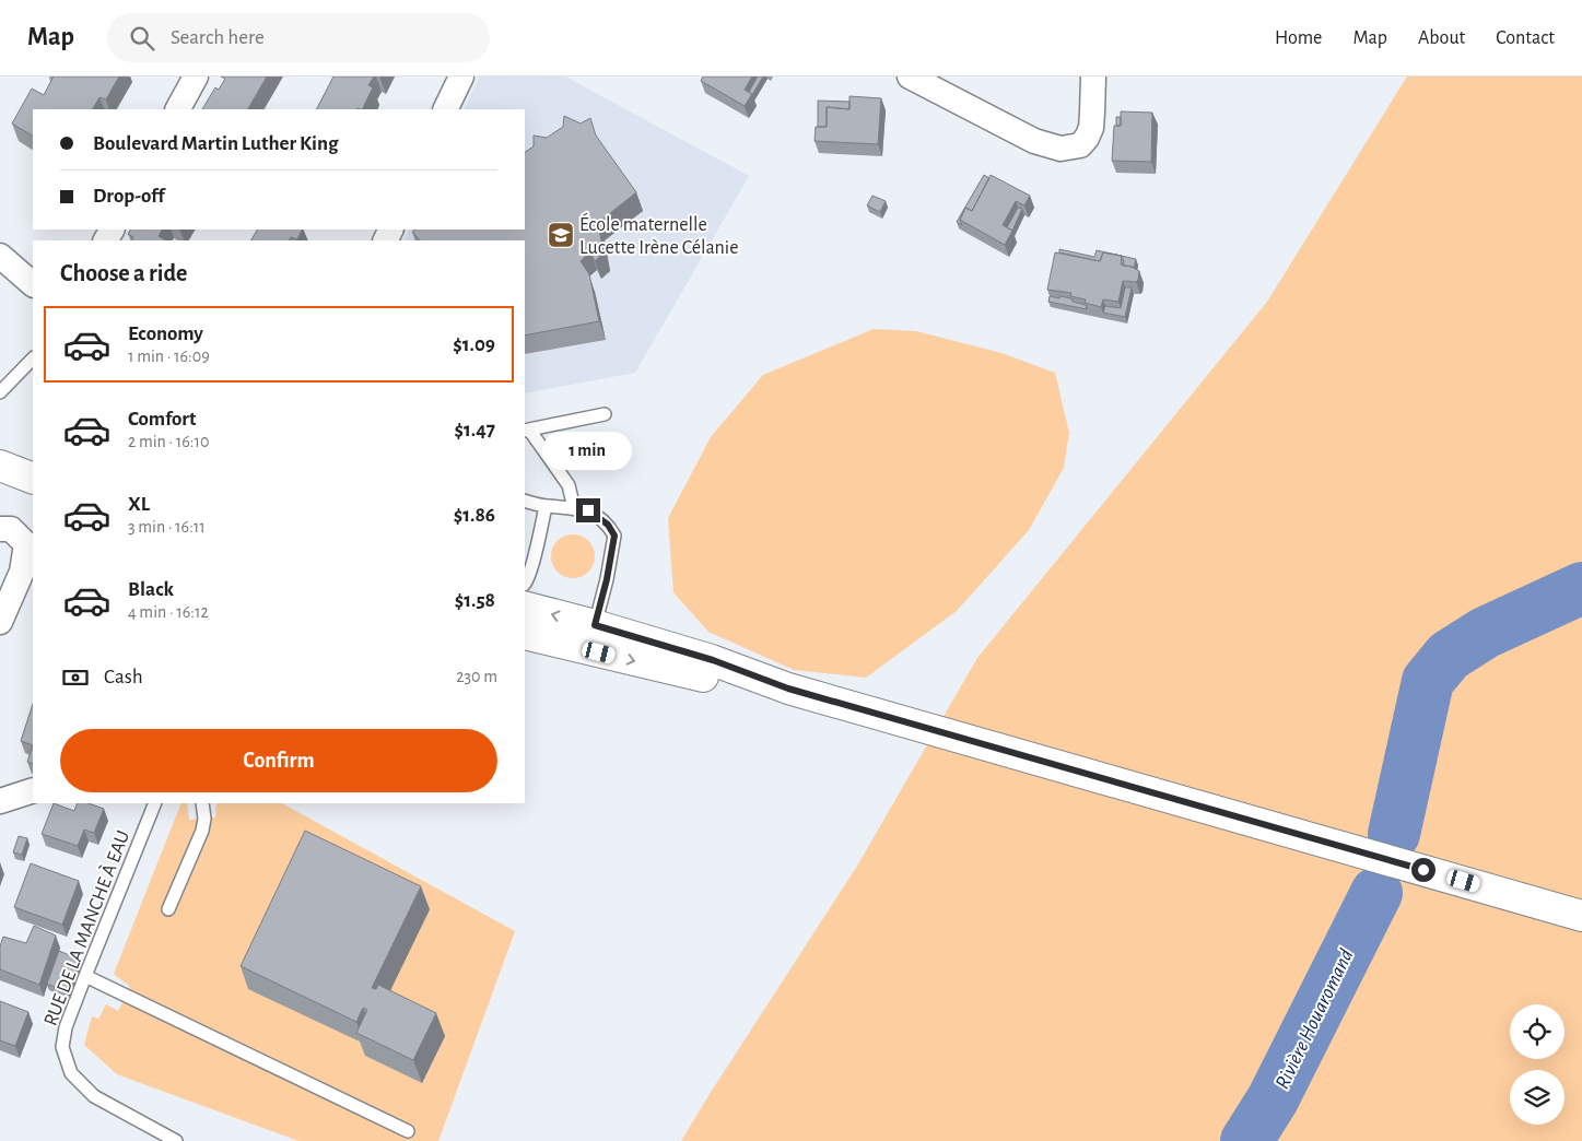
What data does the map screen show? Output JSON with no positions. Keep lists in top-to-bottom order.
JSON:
{
  "streets": {
    "lane": ["RUE DE LA MANCHE À EAU"]
  },
  "water": ["Rivière Houaromand"],
  "places": {
    "school or university": ["École maternelle Lucette Irène Célanie"]
  },
  "page": {
    "header": "Map",
    "search": "Search here",
    "nav": [
      "Home",
      "Map",
      "About",
      "Contact"
    ],
    "banner": ["Boulevard Martin Luther King", "Drop-off"],
    "heading": "Choose a ride",
    "list": [
      {
        "name": "Economy",
        "note": "1 min · 16:09",
        "value": "$1.09"
      },
      {
        "name": "Comfort",
        "note": "2 min · 16:10",
        "value": "$1.47"
      },
      {
        "name": "XL",
        "note": "3 min · 16:11",
        "value": "$1.86"
      },
      {
        "name": "Black",
        "note": "4 min · 16:12",
        "value": "$1.58"
      }
    ],
    "bubble": "1 min",
    "pay": ["Cash", "230 m"],
    "buttons": "Confirm"
  }
}
